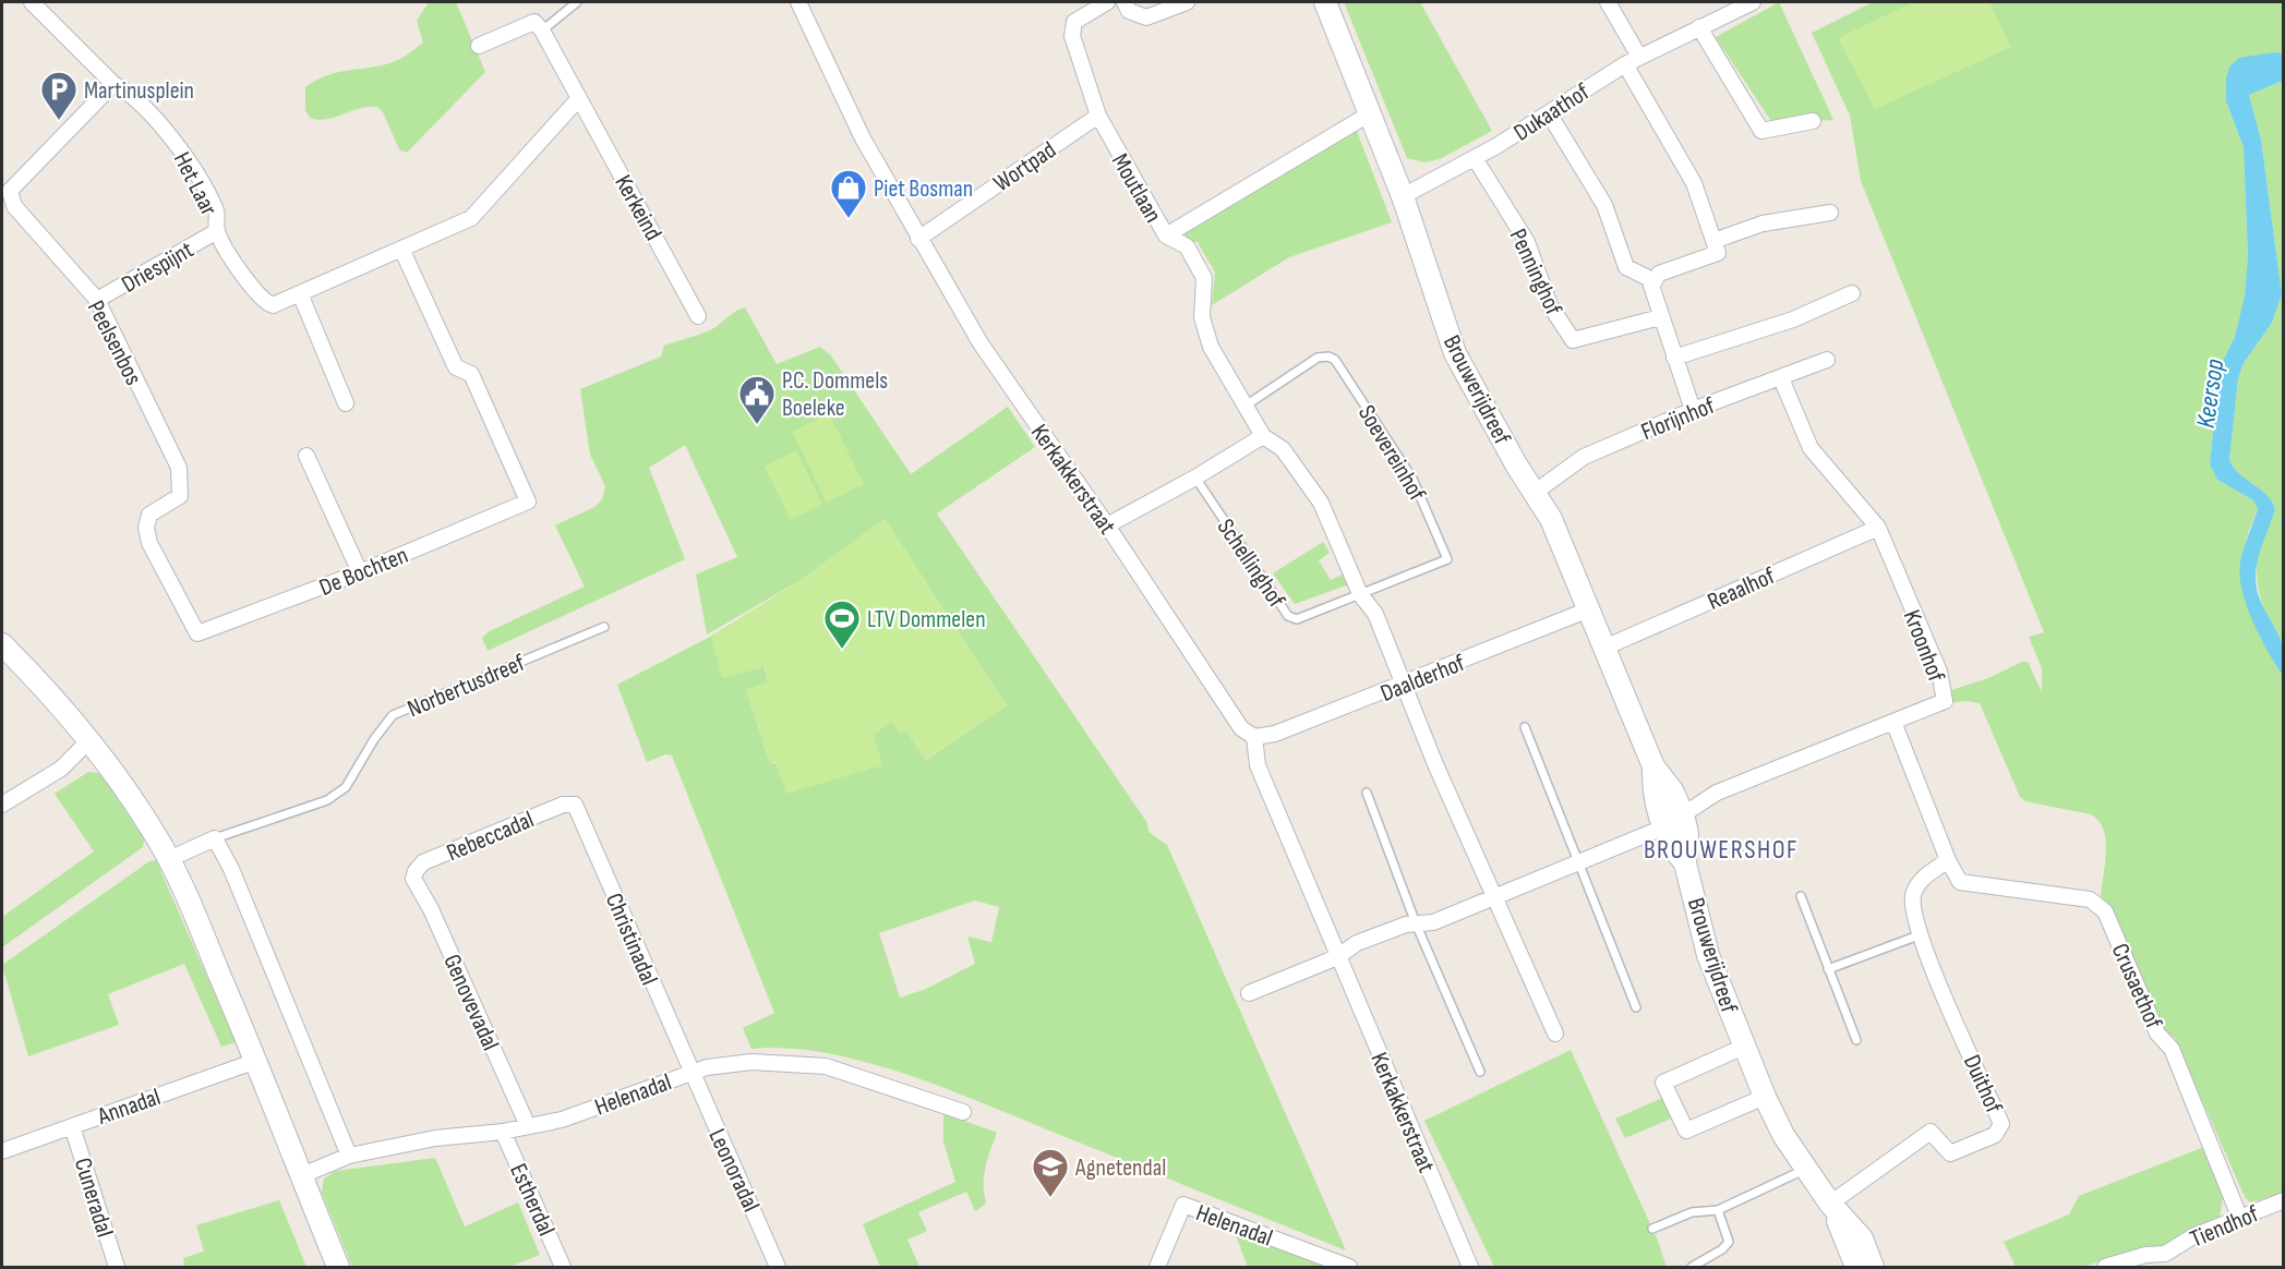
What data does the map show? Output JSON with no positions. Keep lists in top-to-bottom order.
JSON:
{
  "streets": {
    "street": [
      "Dukaathof",
      "Wortpad",
      "Het Laar",
      "Moutlaan",
      "Kerkeind",
      "Driespijnt",
      "Penninghof",
      "Peelsenbos",
      "Brouwerijdreef",
      "Florijnhof",
      "Kerkakkerstraat",
      "De Bochten",
      "Reaalhof",
      "Kroonhof",
      "Daalderhof",
      "Norbertusdreef",
      "Rebeccadal",
      "Christinadal",
      "Crusaethof",
      "Genovevadal",
      "Duithof",
      "Helenadal",
      "Annadal",
      "Leonoradal",
      "Cuneradal",
      "Estherdal",
      "Tiendhof"
    ],
    "lane": ["Soevereinhof", "Schellinghof"]
  },
  "crossings": [
    ["Dukaathof", "Penninghof"],
    ["Dukaathof", "Brouwerijdreef"],
    ["Wortpad", "Moutlaan"],
    ["Wortpad", "Kerkakkerstraat"],
    ["Het Laar", "Kerkeind"],
    ["Het Laar", "Driespijnt"],
    ["Het Laar", "Peelsenbos"],
    ["Het Laar", "De Bochten"],
    ["Moutlaan", "Brouwerijdreef"],
    ["Driespijnt", "Peelsenbos"],
    ["Peelsenbos", "De Bochten"],
    ["Brouwerijdreef", "Florijnhof"],
    ["Brouwerijdreef", "Reaalhof"],
    ["Brouwerijdreef", "Kroonhof"],
    ["Brouwerijdreef", "Daalderhof"],
    ["Brouwerijdreef", "Duithof"],
    ["Florijnhof", "Kroonhof"],
    ["Soevereinhof", "Schellinghof"],
    ["Kerkakkerstraat", "Daalderhof"],
    ["Reaalhof", "Kroonhof"],
    ["Kroonhof", "Crusaethof"],
    ["Rebeccadal", "Christinadal"],
    ["Rebeccadal", "Genovevadal"],
    ["Christinadal", "Helenadal"],
    ["Christinadal", "Leonoradal"],
    ["Crusaethof", "Tiendhof"],
    ["Genovevadal", "Helenadal"],
    ["Helenadal", "Leonoradal"],
    ["Helenadal", "Estherdal"],
    ["Annadal", "Cuneradal"]
  ],
  "districts": ["BROUWERSHOF"],
  "water": ["Keersop"],
  "places": {
    "parking": ["Martinusplein"],
    "shop": ["Piet Bosman"],
    "public building": ["P.C. Dommels Boeleke"],
    "sports": ["LTV Dommelen"],
    "school or university": ["Agnetendal"]
  }
}
